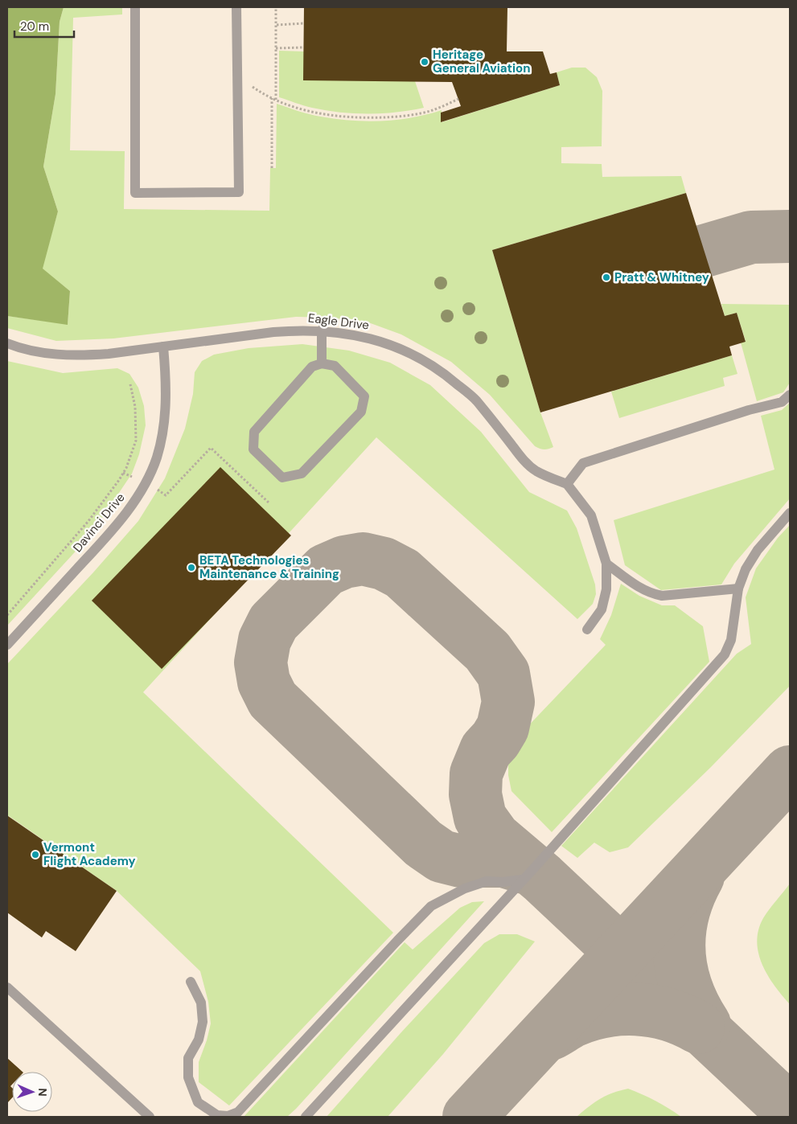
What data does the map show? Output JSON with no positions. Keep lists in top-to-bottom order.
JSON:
{
  "streets": {
    "street": ["Eagle Drive", "Davinci Drive"]
  },
  "crossings": [
    ["Eagle Drive", "Davinci Drive"]
  ],
  "places": [
    "Heritage General Aviation",
    "Pratt & Whitney",
    "BETA Technologies Maintenance & Training",
    "Vermont Flight Academy"
  ],
  "scale_bar": "20 m",
  "north": "right"
}
